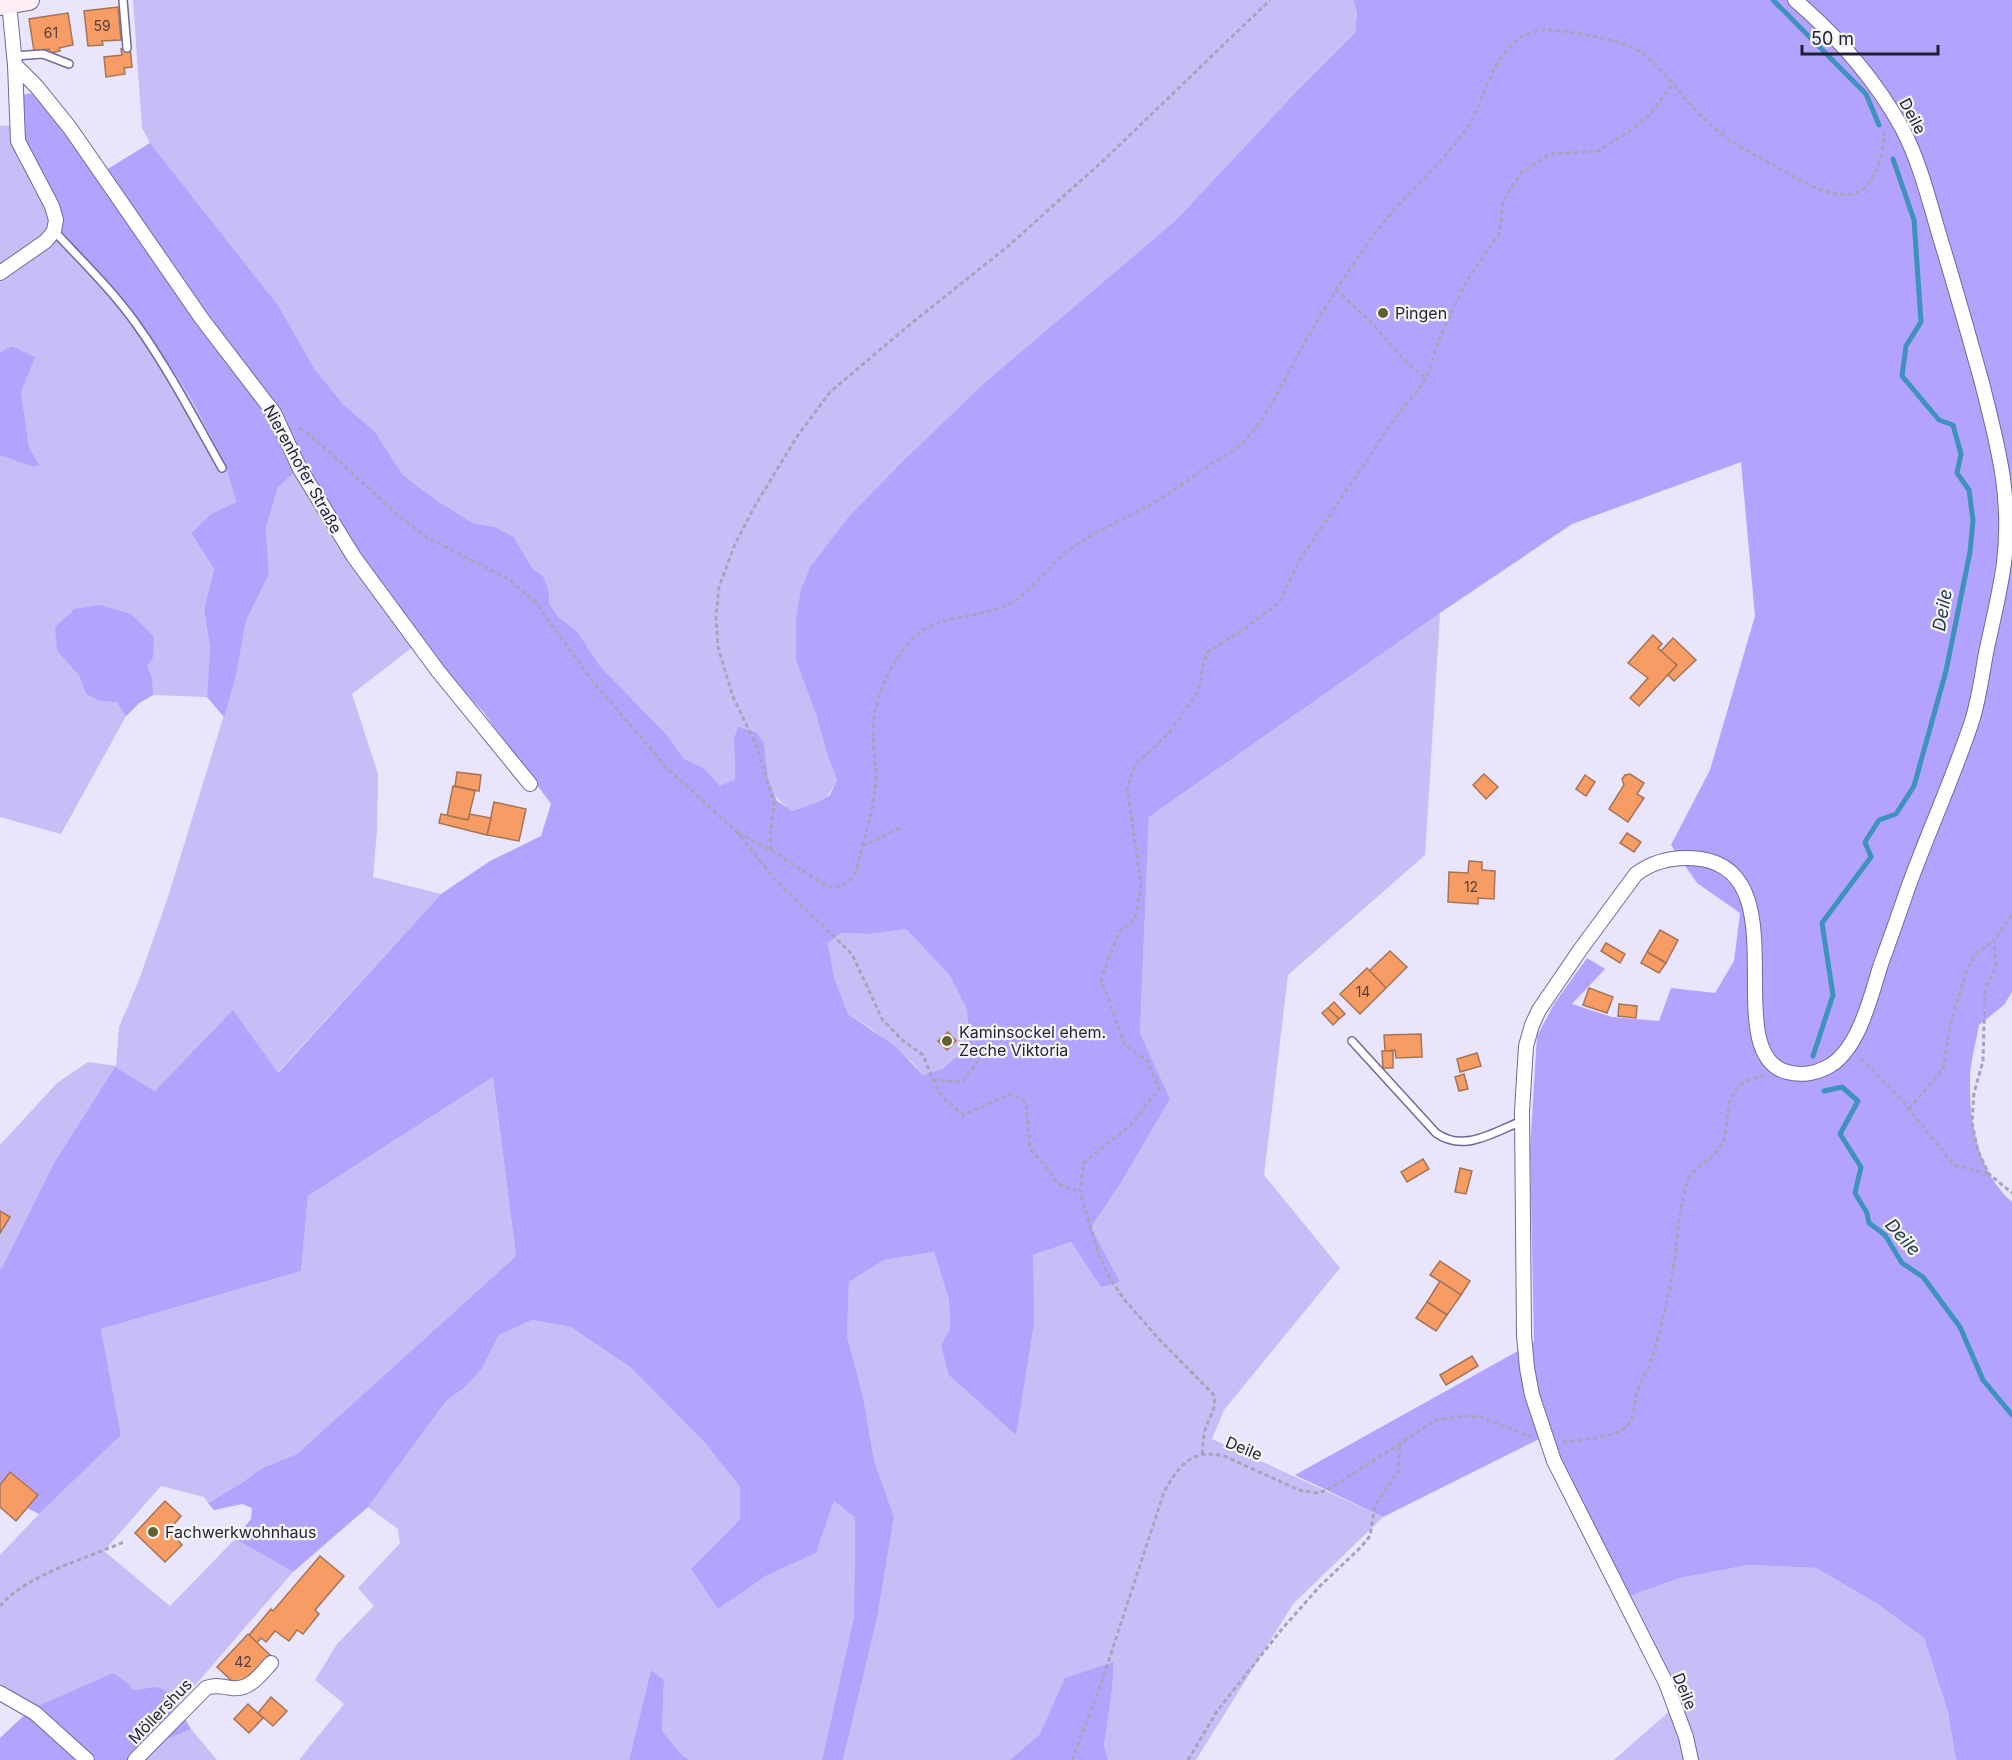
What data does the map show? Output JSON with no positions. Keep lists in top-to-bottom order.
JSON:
{
  "streets": {
    "street": ["Deile", "Nierenhofer Straße", "Möllershus"]
  },
  "water": ["Deile"],
  "places": ["Pingen", "Kaminsockel ehem. Zeche Viktoria", "Fachwerkwohnhaus"],
  "house_numbers": [
    "59",
    "61",
    "12",
    "14",
    "42"
  ],
  "scale_bar": "50 m"
}
